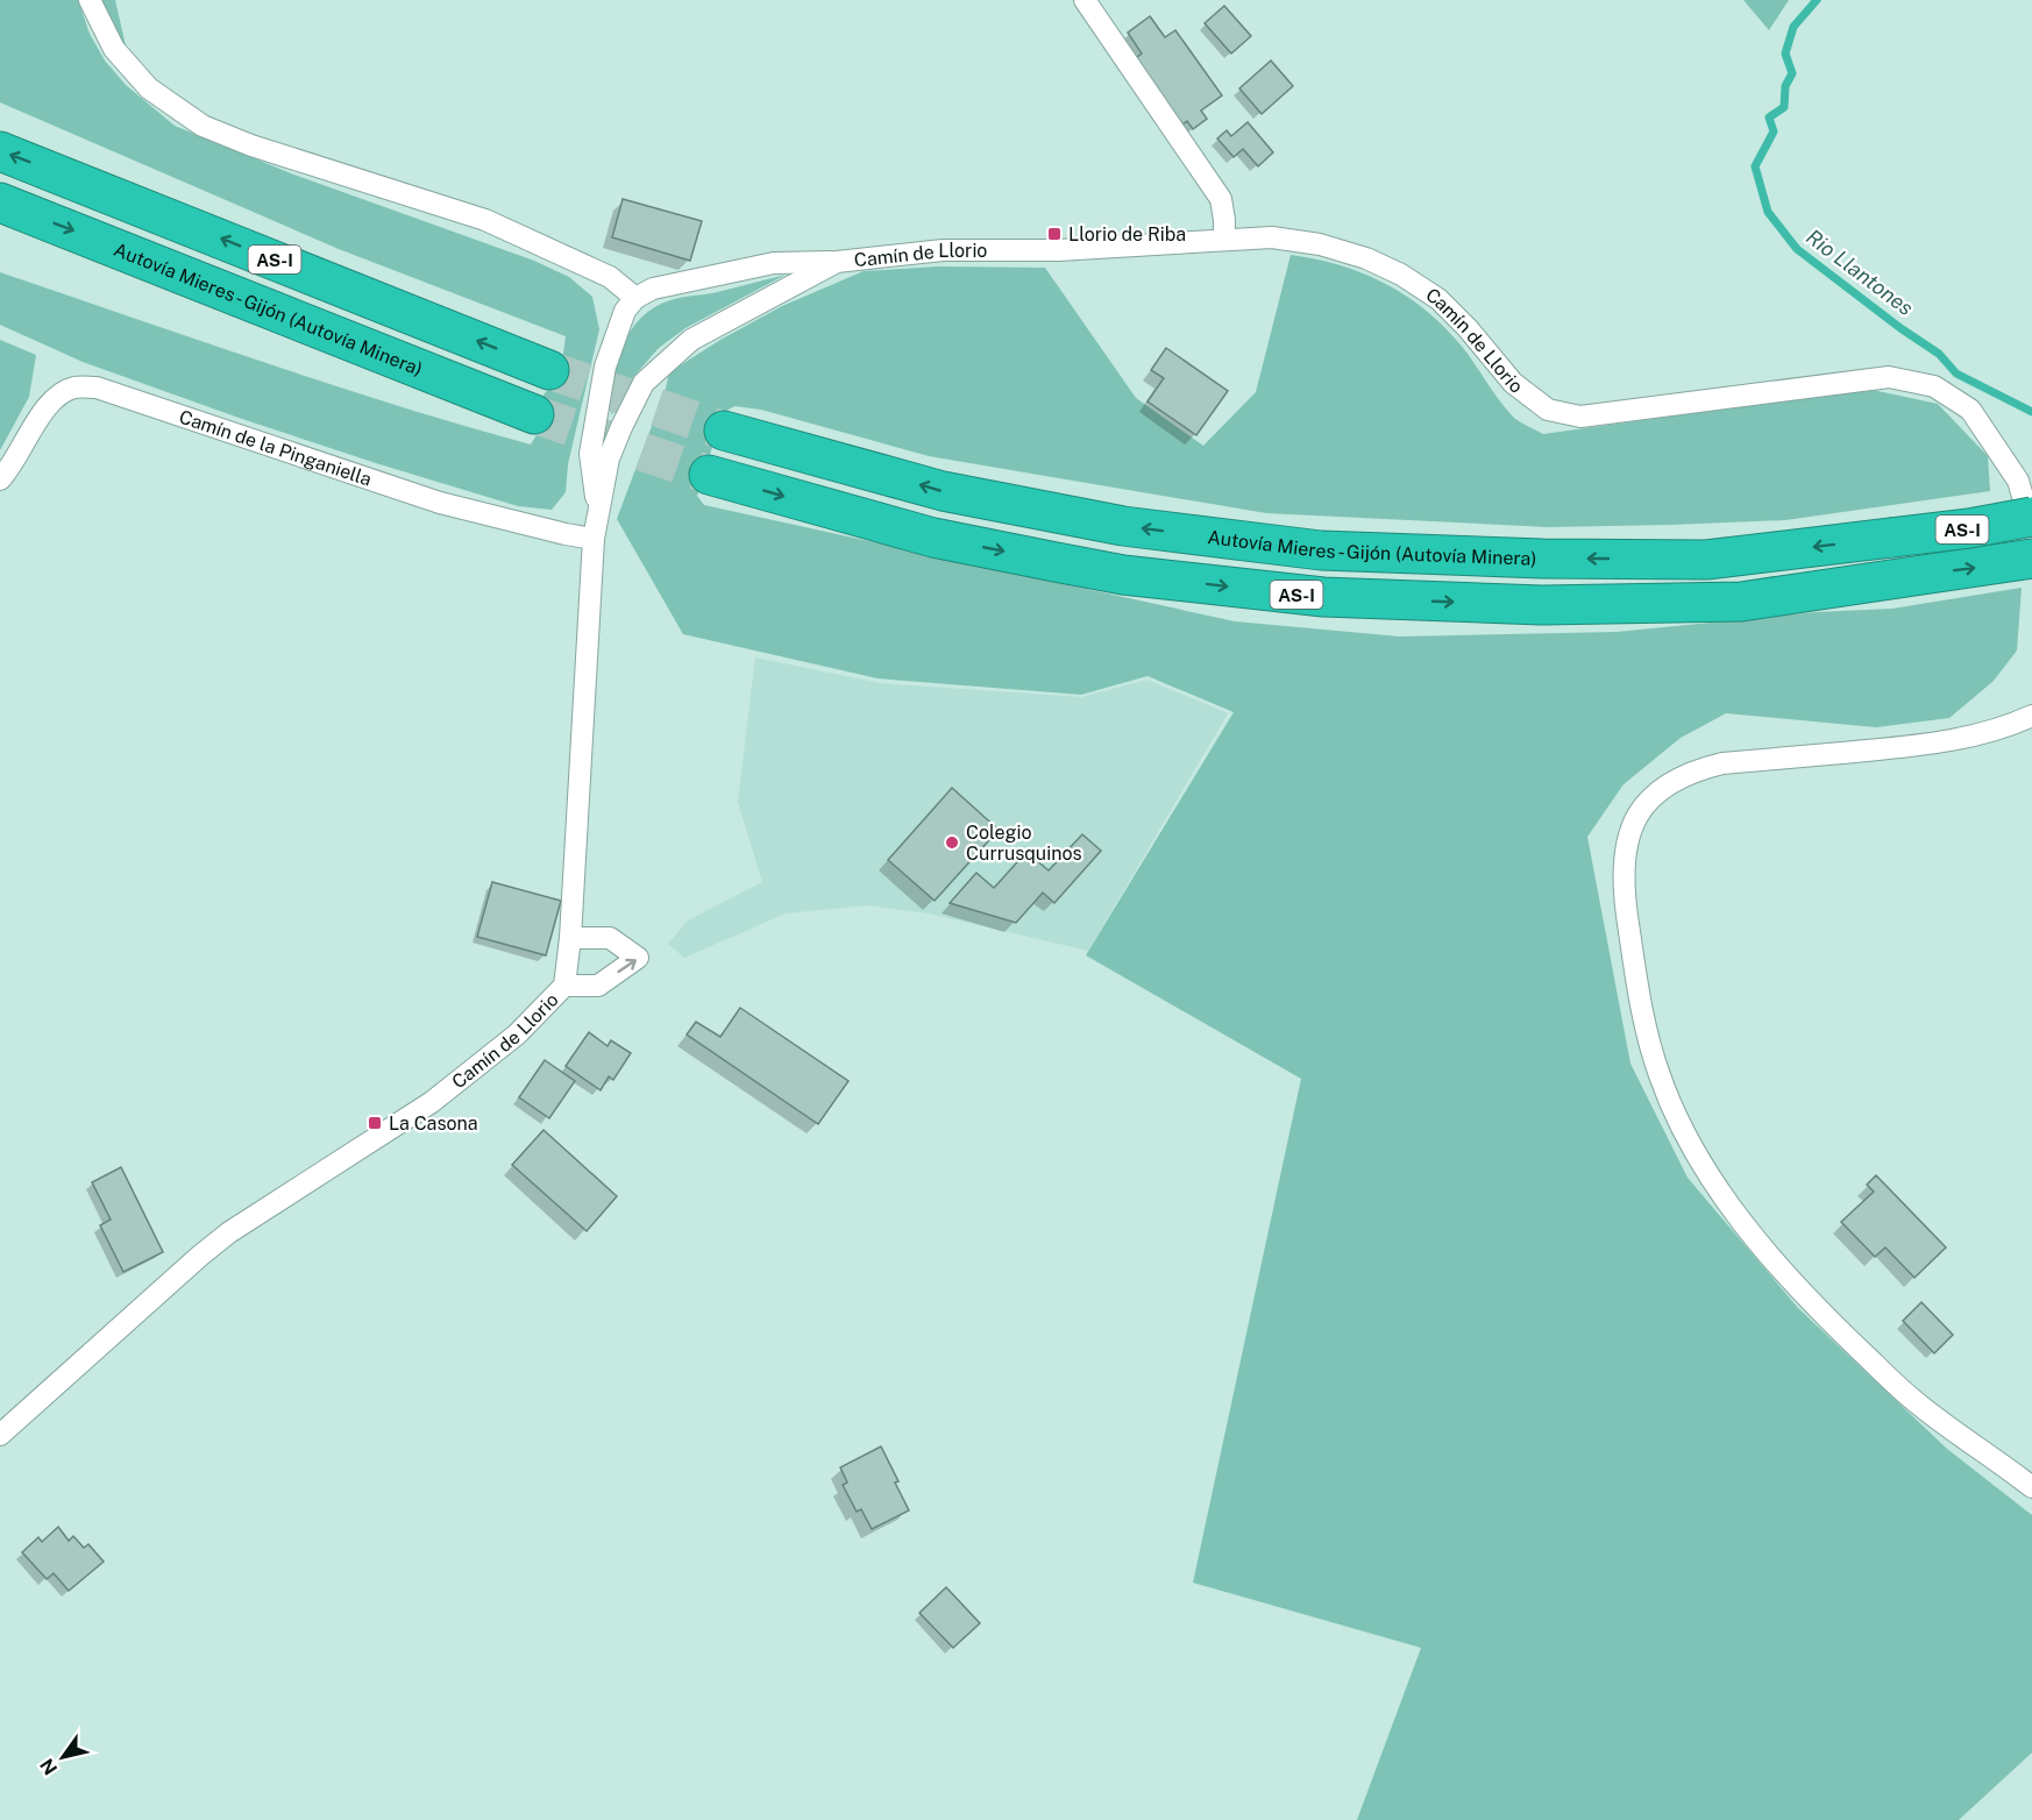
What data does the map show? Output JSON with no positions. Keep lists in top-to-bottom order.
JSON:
{
  "streets": {
    "highway": ["AS-I", "Autovía Mieres - Gijón (Autovía Minera)"],
    "street": ["Camín de Llorio", "Camín de la Pinganiella"]
  },
  "crossings": [
    ["Camín de Llorio", "Camín de la Pinganiella"]
  ],
  "water": ["Rio Llantones"],
  "places": {
    "transit": ["Llorio de Riba", "La Casona"],
    "other": ["Colegio Currusquinos"]
  },
  "north": "bottom left"
}
